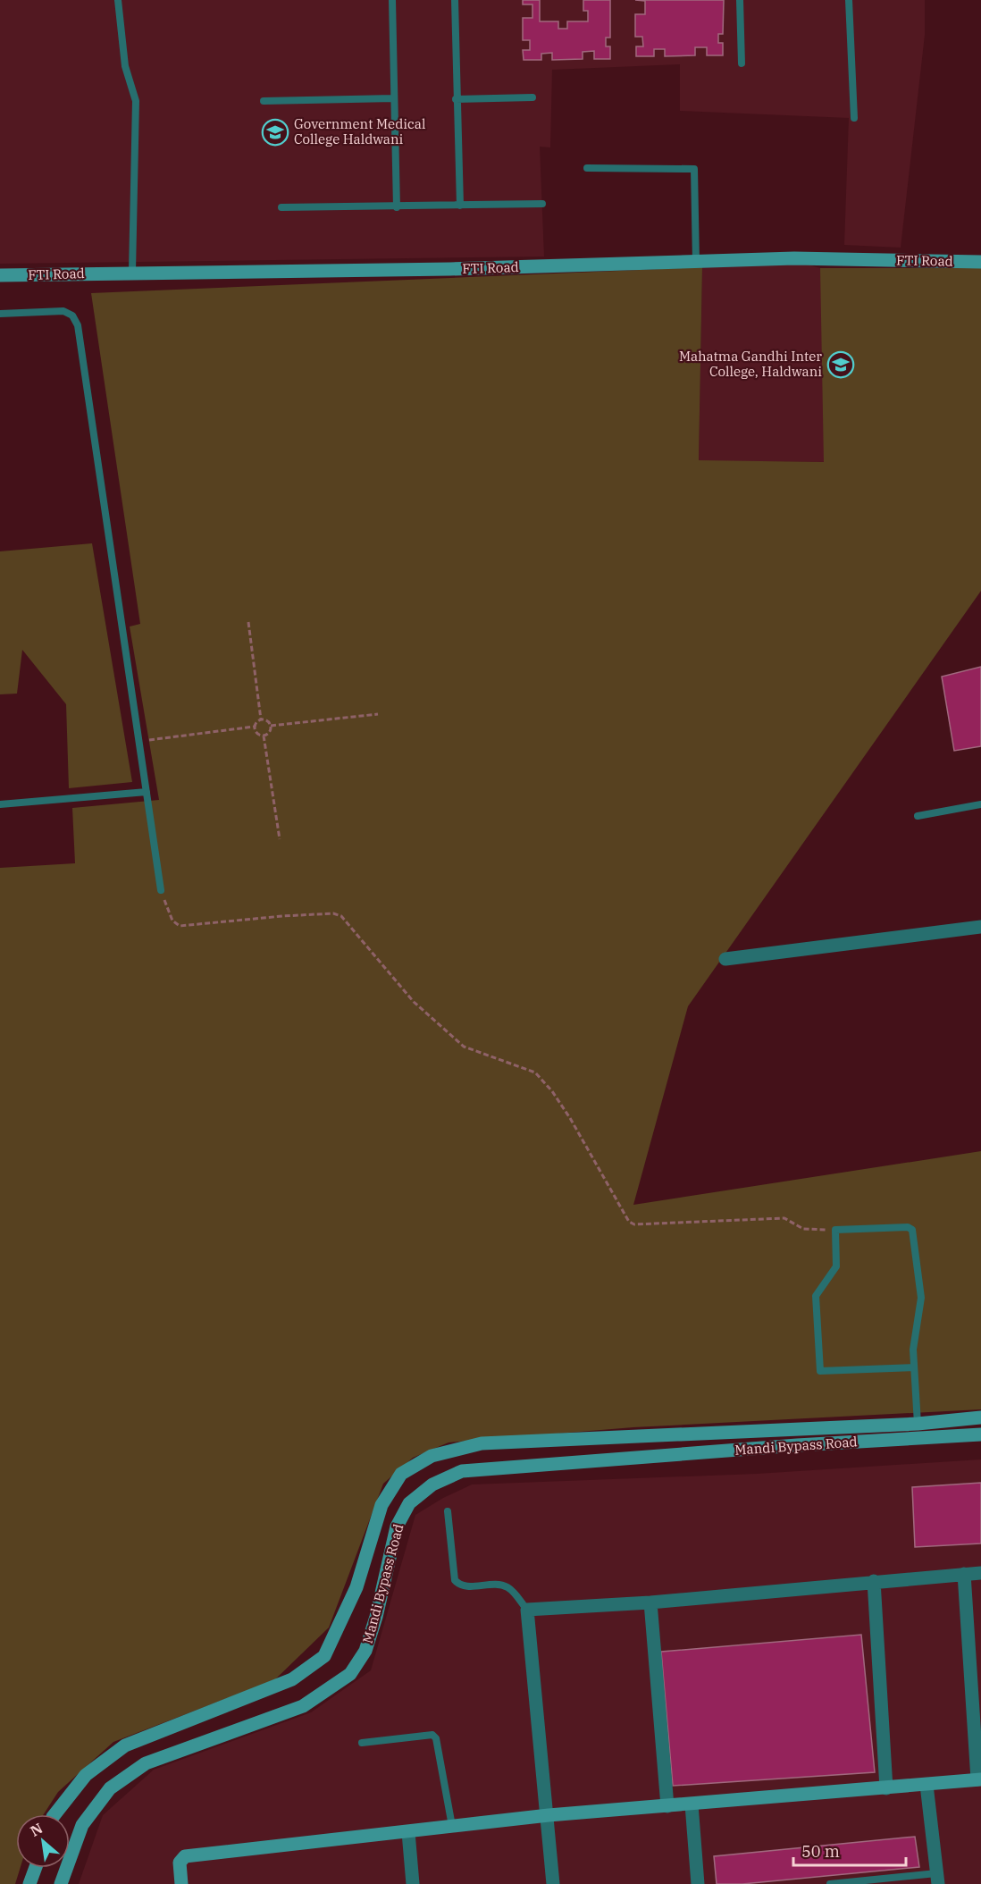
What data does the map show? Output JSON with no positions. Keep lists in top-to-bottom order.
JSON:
{
  "streets": {
    "main road": ["FTI Road", "Mandi Bypass Road"]
  },
  "places": {
    "school or university": ["Government Medical College Haldwani", "Mahatma Gandhi Inter College, Haldwani"]
  },
  "scale_bar": "50 m",
  "north": "top left"
}
